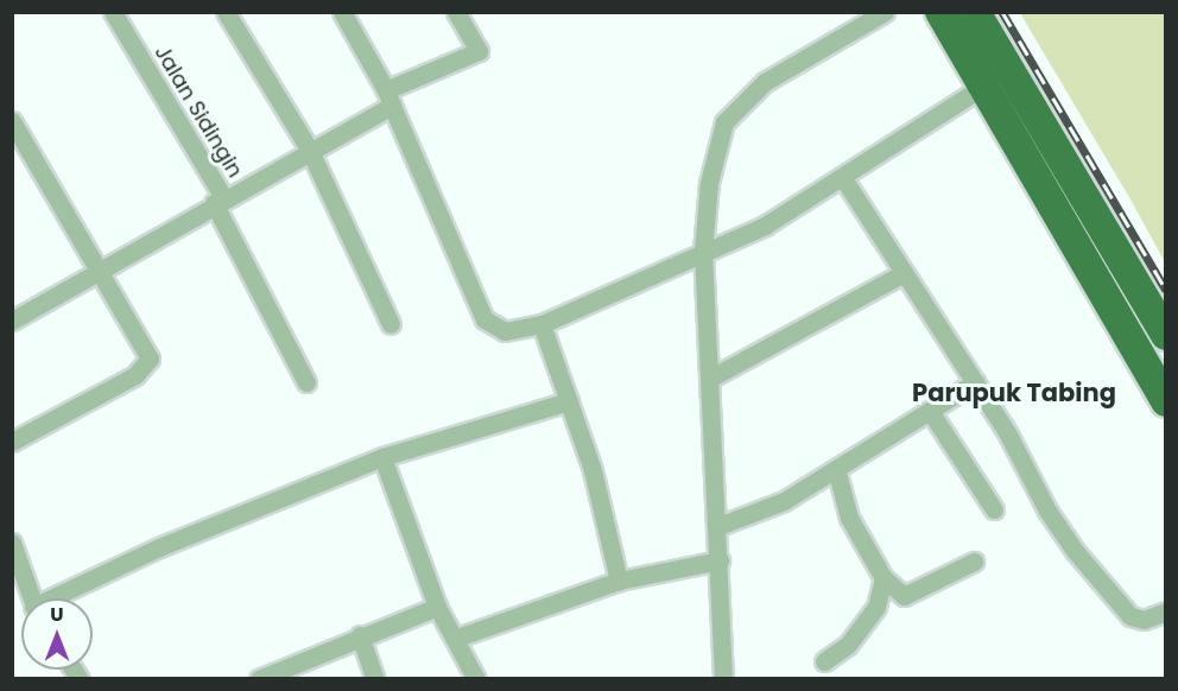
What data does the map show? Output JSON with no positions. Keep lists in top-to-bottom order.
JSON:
{
  "streets": {
    "street": ["Jalan Sidingin"]
  },
  "districts": ["Parupuk Tabing"],
  "north": "top"
}
